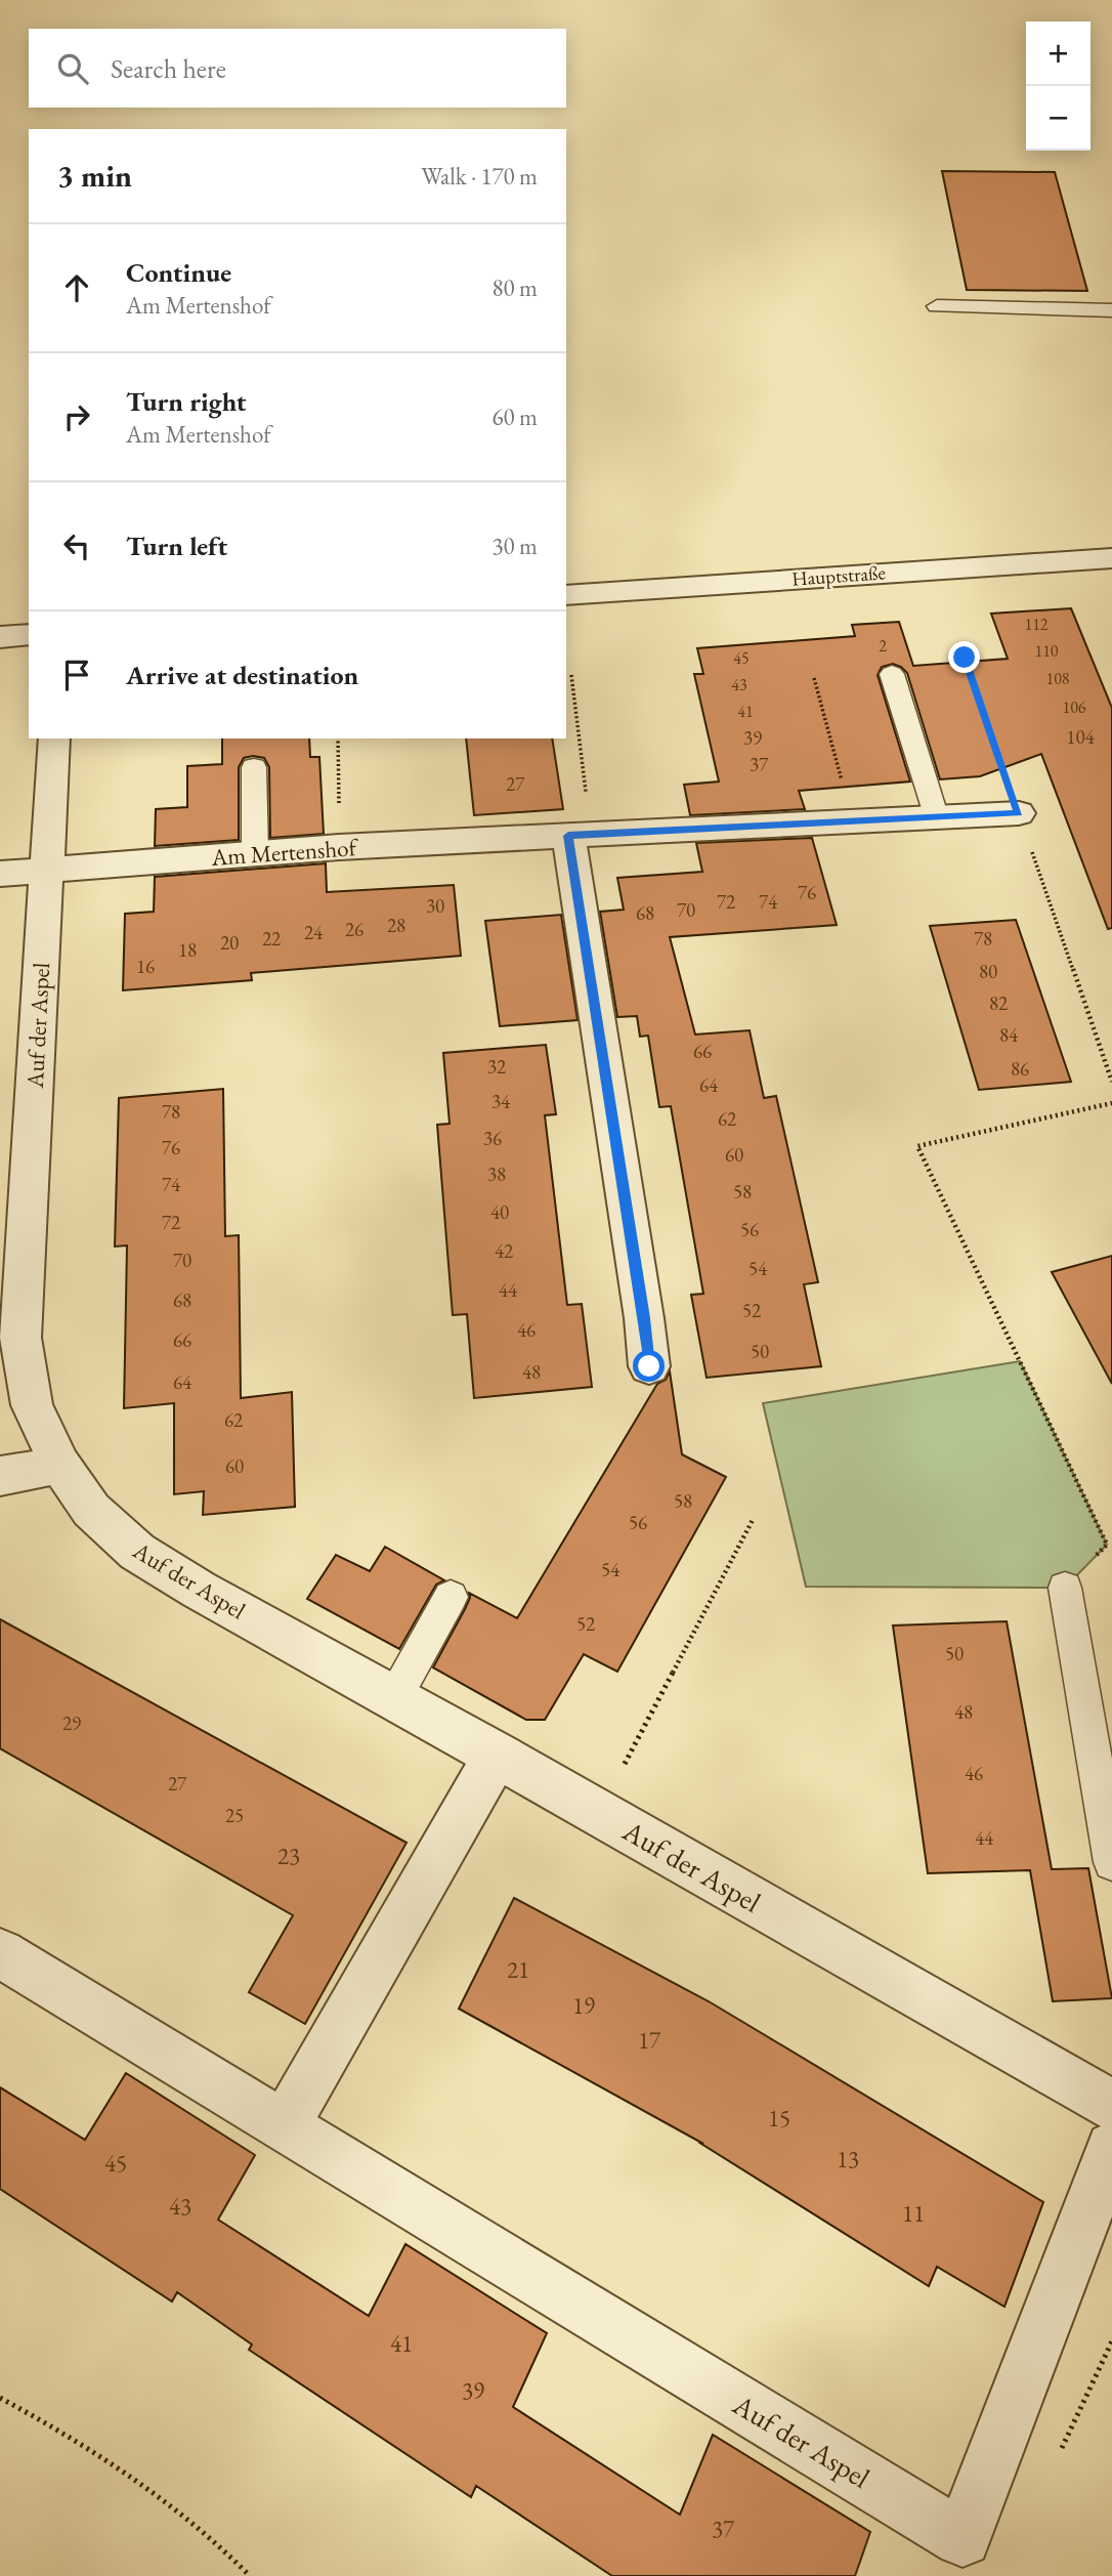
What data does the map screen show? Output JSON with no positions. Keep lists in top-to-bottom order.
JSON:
{
  "streets": {
    "street": ["Hauptstraße", "Am Mertenshof", "Auf der Aspel"]
  },
  "crossings": [
    ["Am Mertenshof", "Auf der Aspel"]
  ],
  "house_numbers": [
    "112",
    "2",
    "110",
    "45",
    "108",
    "43",
    "106",
    "41",
    "104",
    "39",
    "37",
    "27",
    "76",
    "72",
    "74",
    "30",
    "70",
    "68",
    "28",
    "26",
    "24",
    "22",
    "78",
    "20",
    "18",
    "16",
    "80",
    "82",
    "84",
    "66",
    "32",
    "86",
    "64",
    "34",
    "78",
    "62",
    "36",
    "76",
    "60",
    "38",
    "74",
    "58",
    "40",
    "72",
    "56",
    "42",
    "70",
    "54",
    "44",
    "68",
    "52",
    "46",
    "66",
    "50",
    "48",
    "64",
    "62",
    "60",
    "58",
    "56",
    "54",
    "52",
    "50",
    "48",
    "29",
    "46",
    "27",
    "25",
    "44",
    "23",
    "21",
    "19",
    "17",
    "15",
    "13",
    "45",
    "43",
    "11",
    "41",
    "39",
    "37"
  ],
  "page": {
    "map_buttons": ["+", "−"],
    "search": "Search here",
    "heading": ["3 min", "Walk · 170 m"],
    "list": [
      ["Continue", "Am Mertenshof", "80 m"],
      ["Turn right", "Am Mertenshof", "60 m"],
      ["Turn left", "30 m"],
      "Arrive at destination"
    ]
  }
}
